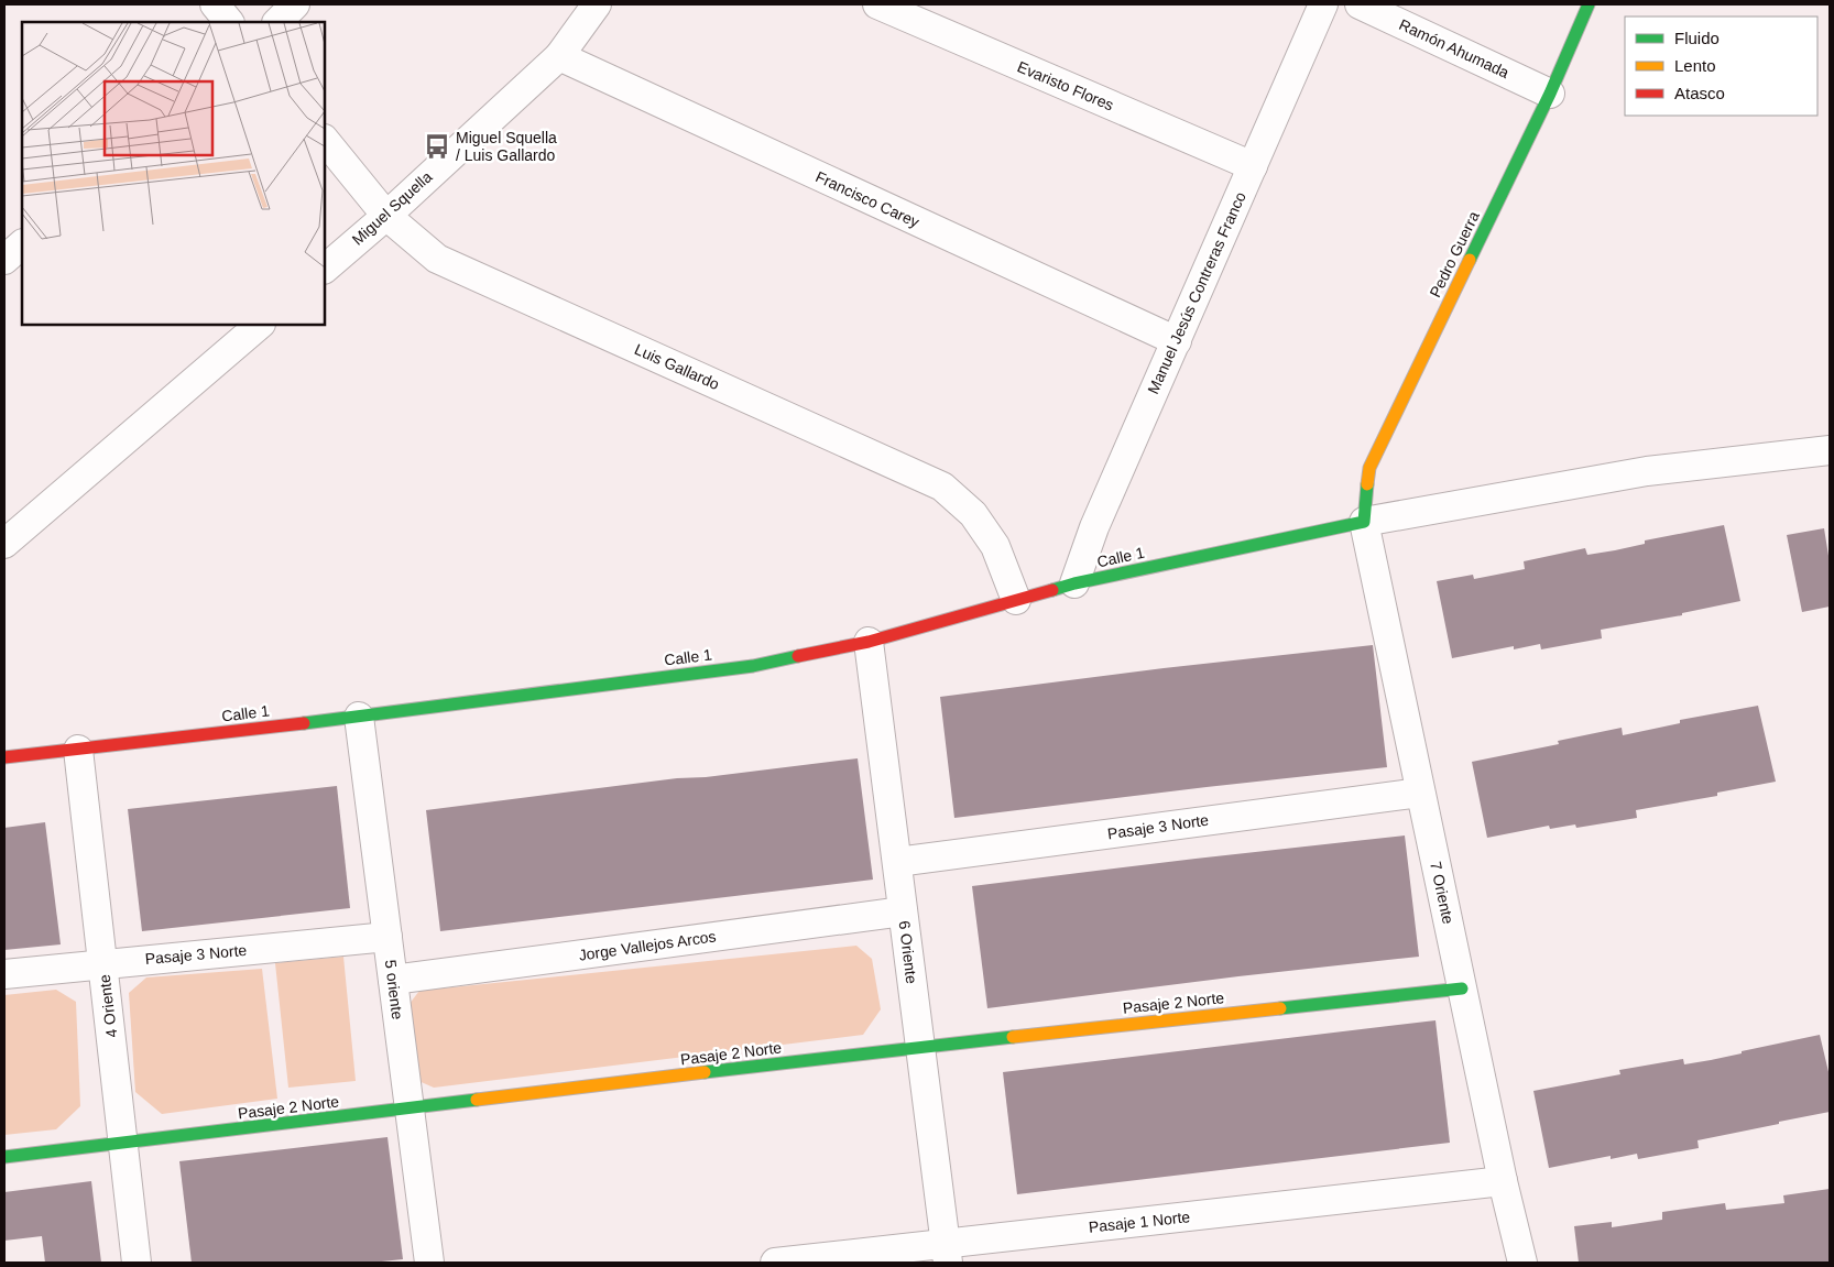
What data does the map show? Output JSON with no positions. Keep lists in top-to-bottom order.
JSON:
{
  "streets": {
    "street": [
      "Ramón Ahumada",
      "Evaristo Flores",
      "Francisco Carey",
      "Miguel Squella",
      "Pedro Guerra",
      "Manuel Jesús Contreras Franco",
      "Luis Gallardo",
      "Calle 1",
      "Pasaje 3 Norte",
      "7 Oriente",
      "Jorge Vallejos Arcos",
      "6 Oriente",
      "5 oriente",
      "Pasaje 2 Norte",
      "4 Oriente",
      "Pasaje 1 Norte"
    ]
  },
  "crossings": [
    ["Ramón Ahumada", "Pedro Guerra"],
    ["Evaristo Flores", "Manuel Jesús Contreras Franco"],
    ["Francisco Carey", "Miguel Squella"],
    ["Francisco Carey", "Manuel Jesús Contreras Franco"],
    ["Miguel Squella", "Luis Gallardo"],
    ["Pedro Guerra", "Calle 1"],
    ["Pedro Guerra", "7 Oriente"],
    ["Manuel Jesús Contreras Franco", "Calle 1"],
    ["Luis Gallardo", "Calle 1"],
    ["Calle 1", "7 Oriente"],
    ["Calle 1", "6 Oriente"],
    ["Calle 1", "5 oriente"],
    ["Calle 1", "4 Oriente"],
    ["Pasaje 3 Norte", "7 Oriente"],
    ["Pasaje 3 Norte", "6 Oriente"],
    ["Pasaje 3 Norte", "5 oriente"],
    ["Pasaje 3 Norte", "4 Oriente"],
    ["7 Oriente", "Pasaje 2 Norte"],
    ["7 Oriente", "Pasaje 1 Norte"],
    ["Jorge Vallejos Arcos", "6 Oriente"],
    ["Jorge Vallejos Arcos", "5 oriente"],
    ["6 Oriente", "Pasaje 2 Norte"],
    ["6 Oriente", "Pasaje 1 Norte"],
    ["5 oriente", "Pasaje 2 Norte"],
    ["Pasaje 2 Norte", "4 Oriente"]
  ],
  "places": {
    "bus stop": ["Miguel Squella / Luis Gallardo"]
  },
  "legend": ["Fluido", "Lento", "Atasco"]
}
